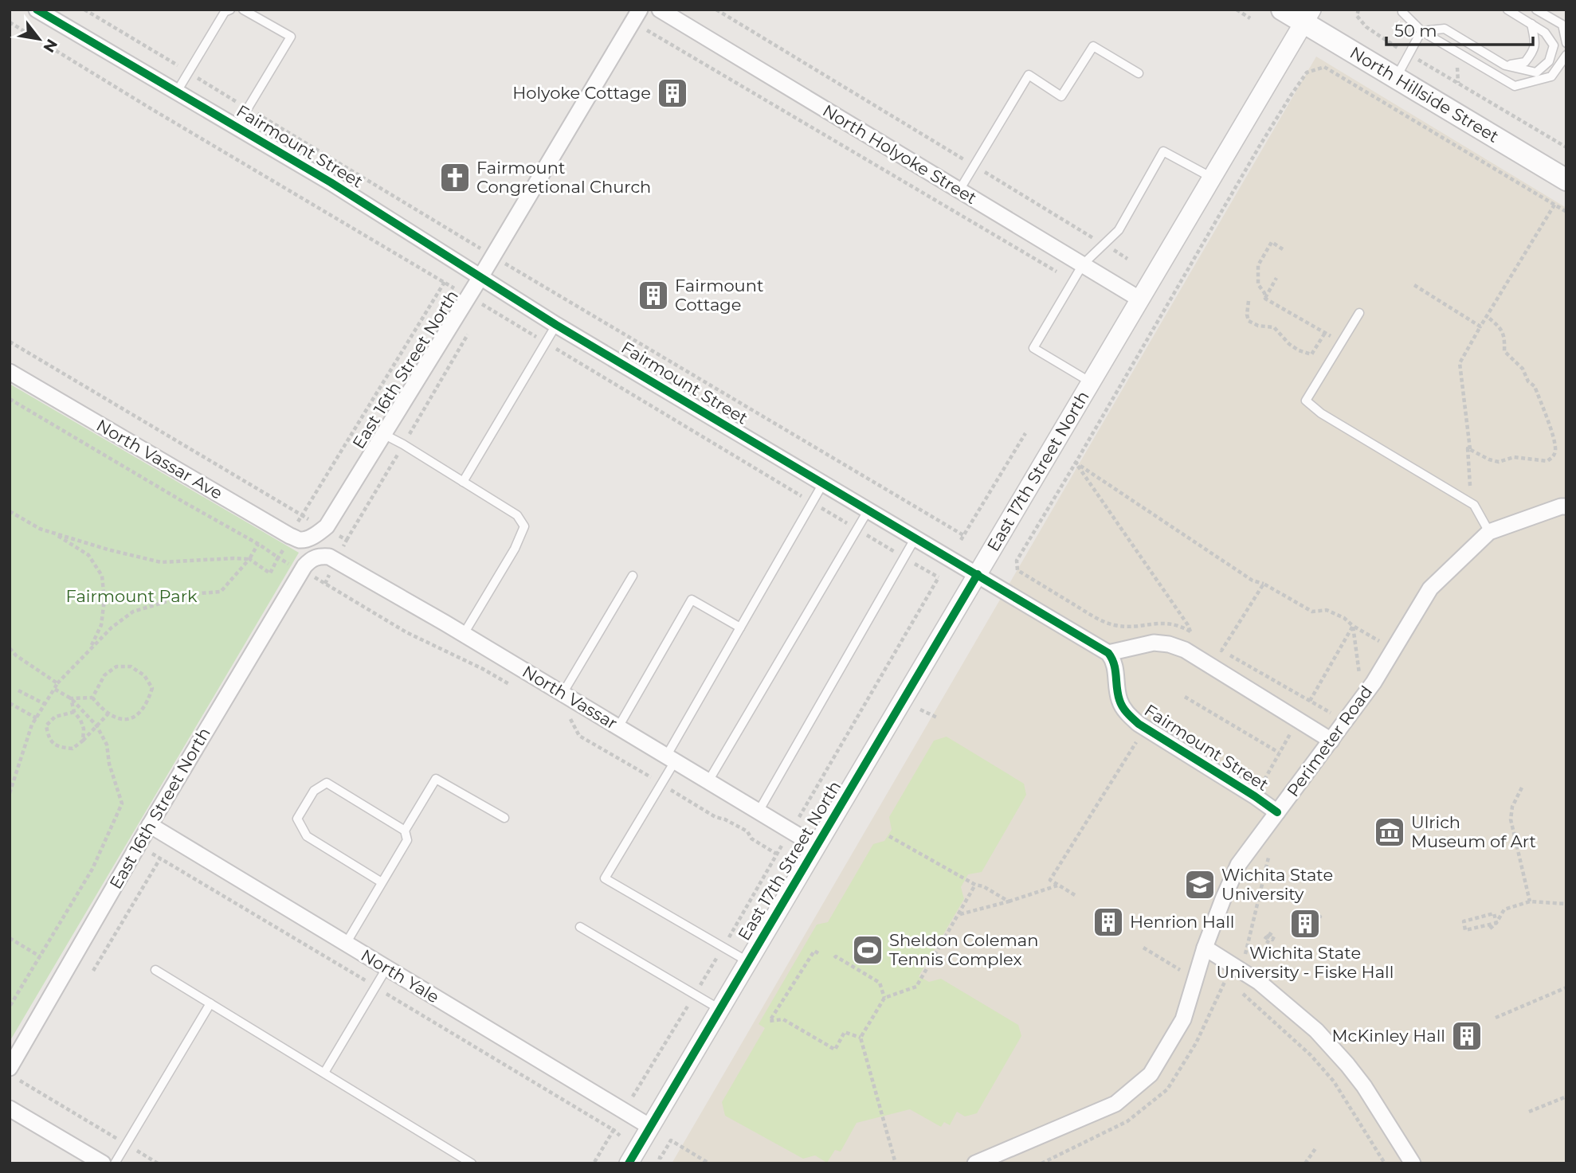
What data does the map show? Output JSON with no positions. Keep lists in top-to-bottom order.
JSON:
{
  "streets": {
    "main road": ["North Hillside Street"],
    "street": [
      "Fairmount Street",
      "North Holyoke Street",
      "East 16th Street North",
      "North Vassar Ave",
      "East 17th Street North",
      "North Vassar",
      "Perimeter Road",
      "North Yale"
    ]
  },
  "crossings": [
    ["North Hillside Street", "East 17th Street North"],
    ["Fairmount Street", "East 16th Street North"],
    ["Fairmount Street", "East 17th Street North"],
    ["Fairmount Street", "Perimeter Road"],
    ["North Holyoke Street", "East 17th Street North"],
    ["East 16th Street North", "North Vassar Ave"],
    ["East 16th Street North", "North Vassar"],
    ["East 16th Street North", "North Yale"],
    ["East 17th Street North", "North Vassar"],
    ["East 17th Street North", "North Yale"]
  ],
  "parks": ["Fairmount Park"],
  "places": {
    "building": [
      "Holyoke Cottage",
      "Fairmount Cottage",
      "Henrion Hall",
      "Wichita State University - Fiske Hall",
      "McKinley Hall"
    ],
    "church": ["Fairmount Congretional Church"],
    "museum": ["Ulrich Museum of Art"],
    "school or university": ["Wichita State University"],
    "sports": ["Sheldon Coleman Tennis Complex"]
  },
  "scale_bar": "50 m",
  "north": "bottom right"
}
